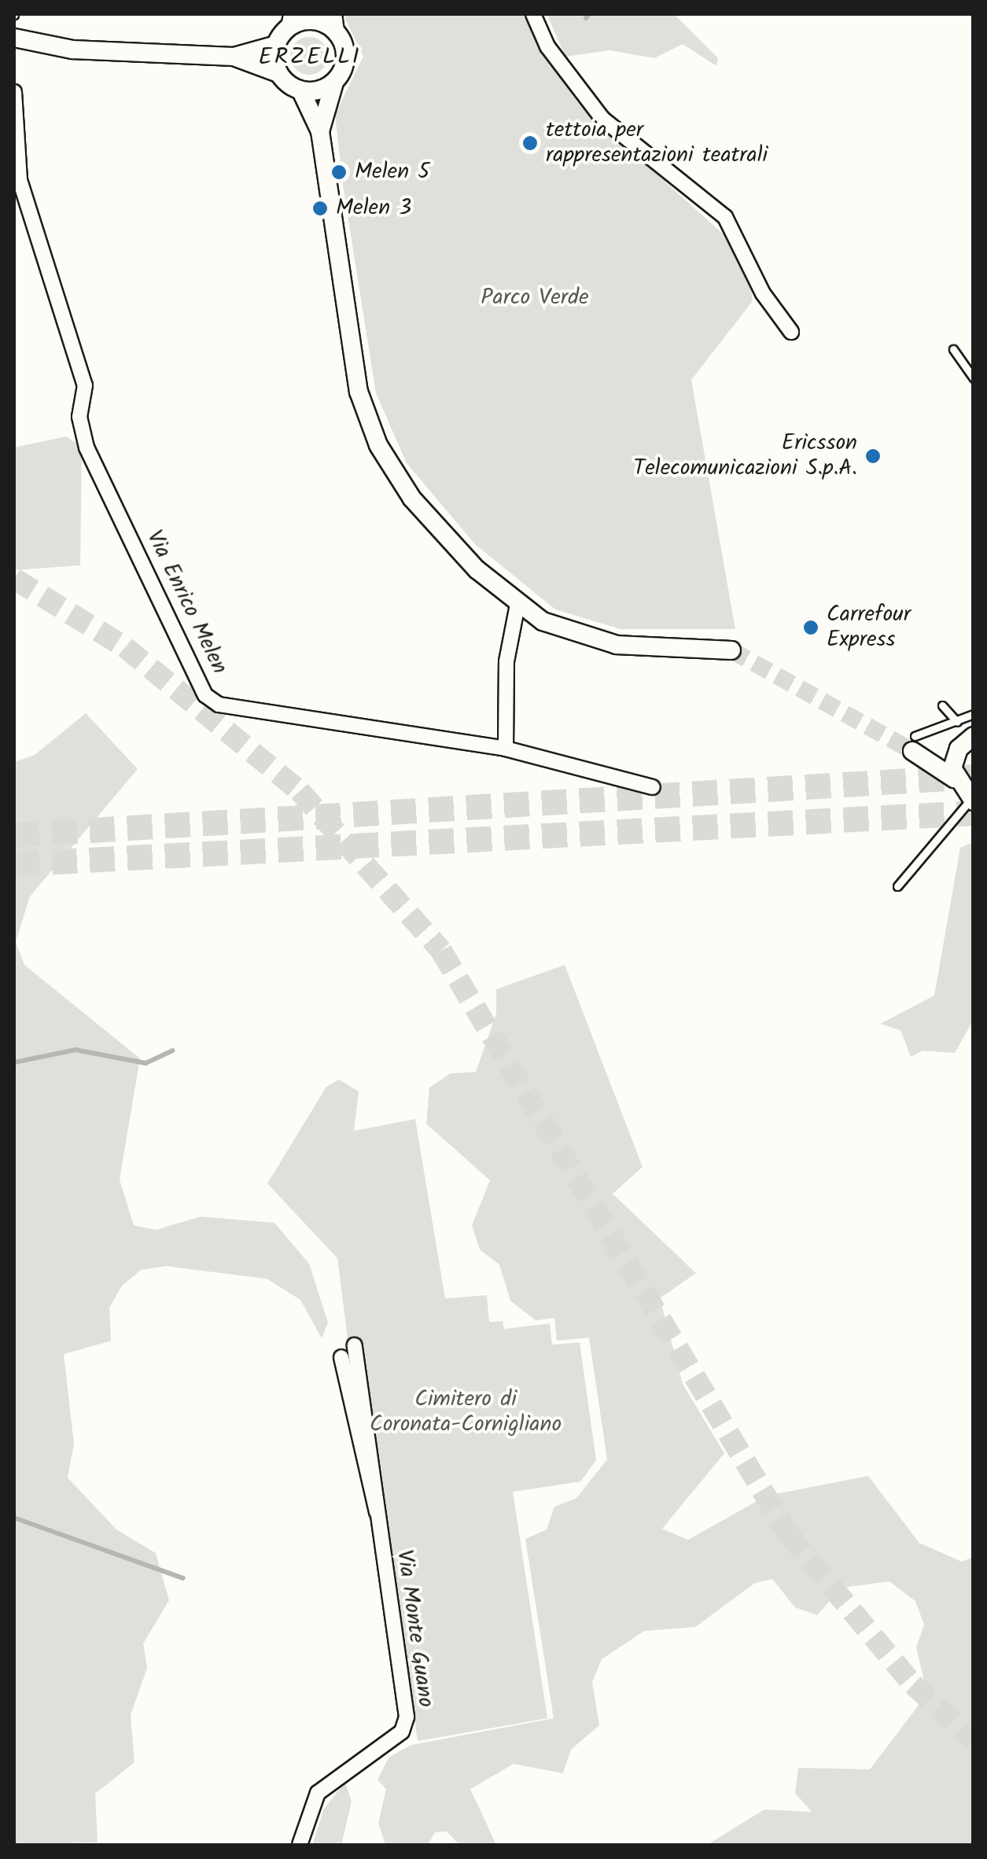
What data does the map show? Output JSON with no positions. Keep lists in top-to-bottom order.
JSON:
{
  "streets": {
    "street": ["Via Enrico Melen", "Via Monte Guano"]
  },
  "districts": ["ERZELLI"],
  "parks": ["Parco Verde", "Cimitero di Coronata-Cornigliano"],
  "places": [
    "tettoia per rappresentazioni teatrali",
    "Melen 5",
    "Melen 3",
    "Ericsson Telecomunicazioni S.p.A.",
    "Carrefour Express"
  ]
}
